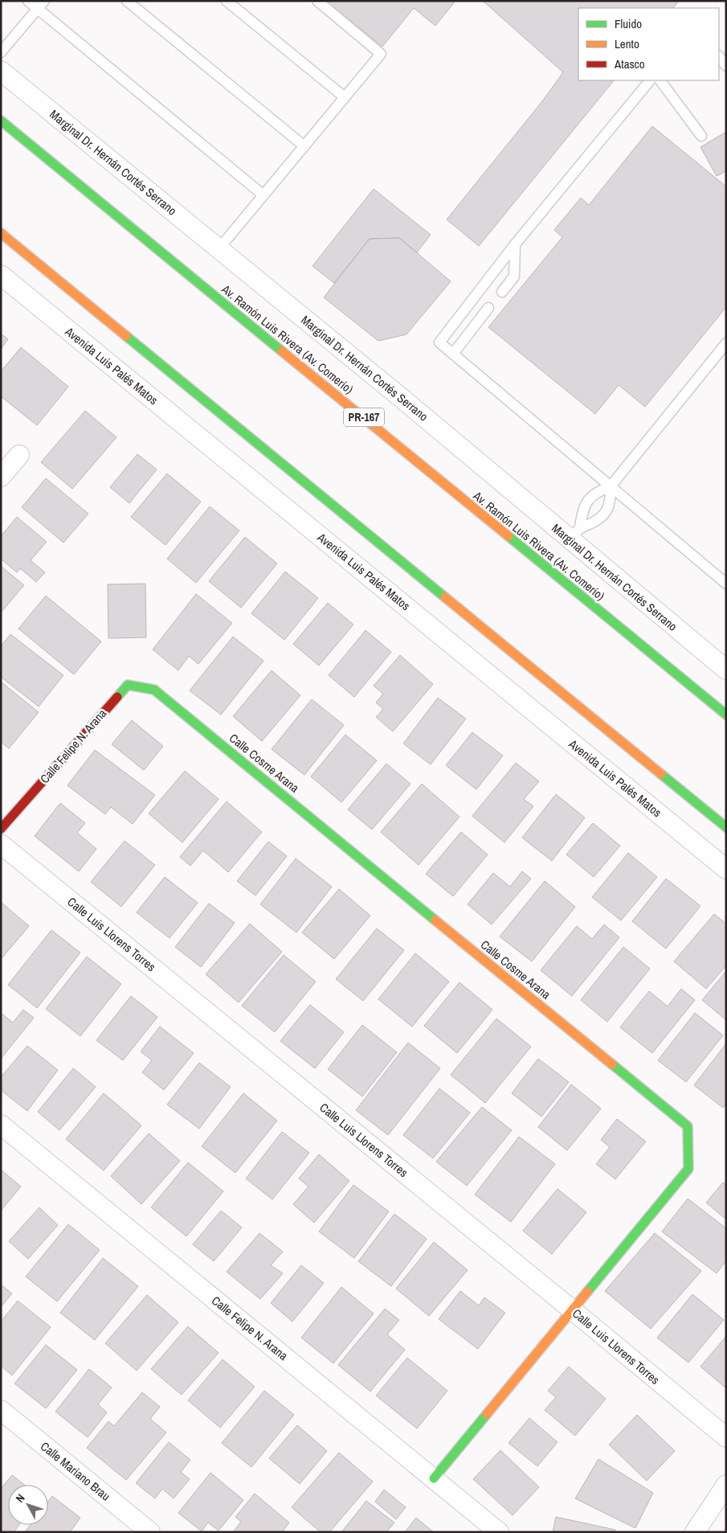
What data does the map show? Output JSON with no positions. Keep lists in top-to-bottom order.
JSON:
{
  "streets": {
    "main road": [
      "Av. Ramón Luis Rivera (Av. Comerío)",
      "PR-167",
      "Calle Felipe N. Arana",
      "Calle Cosme Arana"
    ],
    "street": [
      "Marginal Dr. Hernán Cortés Serrano",
      "Avenida Luis Palés Matos",
      "Calle Luis Llorens Torres",
      "Calle Mariano Brau"
    ]
  },
  "crossings": [
    ["Calle Felipe N. Arana", "Calle Cosme Arana"],
    ["Calle Cosme Arana", "Calle Luis Llorens Torres"]
  ],
  "legend": ["Fluido", "Lento", "Atasco"],
  "north": "top left"
}
